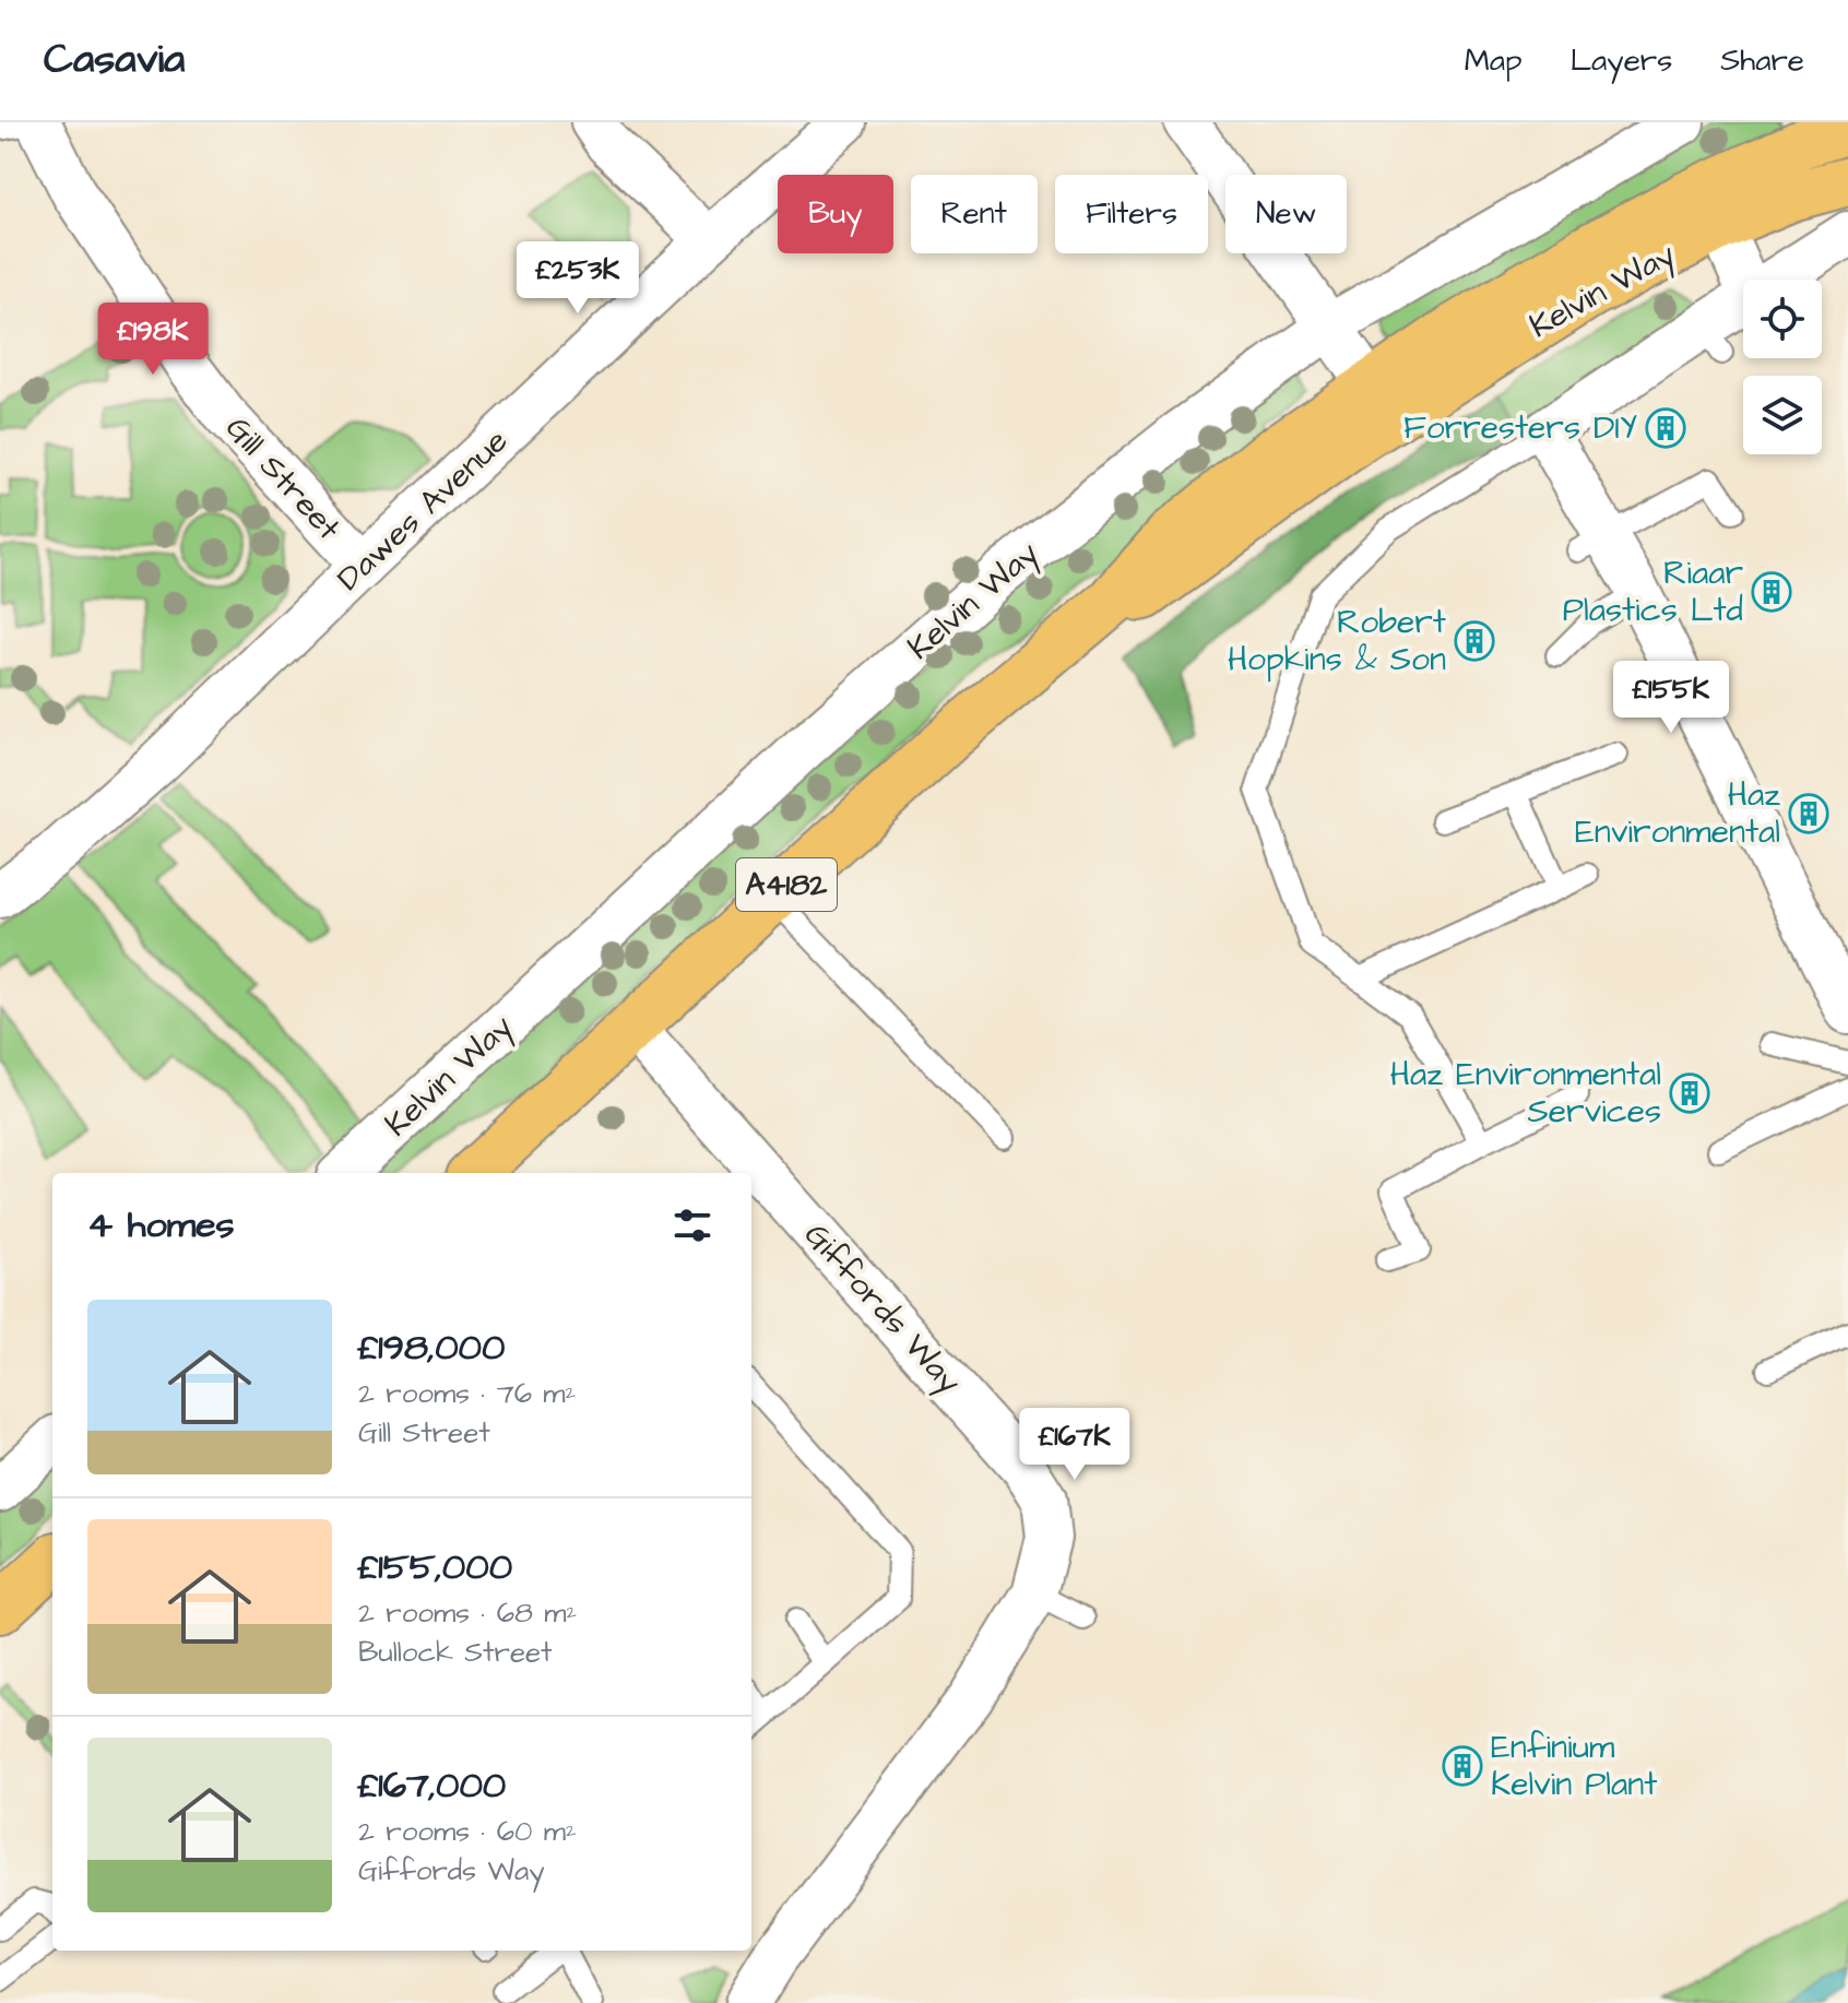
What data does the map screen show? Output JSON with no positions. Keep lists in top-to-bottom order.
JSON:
{
  "streets": {
    "main road": ["Kelvin Way", "A4182"],
    "street": ["Gill Street", "Dawes Avenue", "Giffords Way"]
  },
  "crossings": [
    ["Kelvin Way", "Giffords Way"],
    ["Gill Street", "Dawes Avenue"]
  ],
  "places": {
    "building": [
      "Forresters DIY",
      "Riaar Plastics Ltd",
      "Robert Hopkins & Son",
      "Haz Environmental",
      "Haz Environmental Services",
      "Enfinium Kelvin Plant"
    ]
  },
  "page": {
    "header": "Casavia",
    "nav": ["Map", "Layers", "Share"],
    "chip": [
      "Buy",
      "Rent",
      "Filters",
      "New"
    ],
    "price": [
      "£253K",
      "£198K",
      "£155K",
      "£167K"
    ],
    "heading": "4 homes",
    "list": [
      {
        "name": "£198,000",
        "note": "2 rooms · 76 m² · Gill Street"
      },
      {
        "name": "£155,000",
        "note": "2 rooms · 68 m² · Bullock Street"
      },
      {
        "name": "£167,000",
        "note": "2 rooms · 60 m² · Giffords Way"
      }
    ]
  }
}
